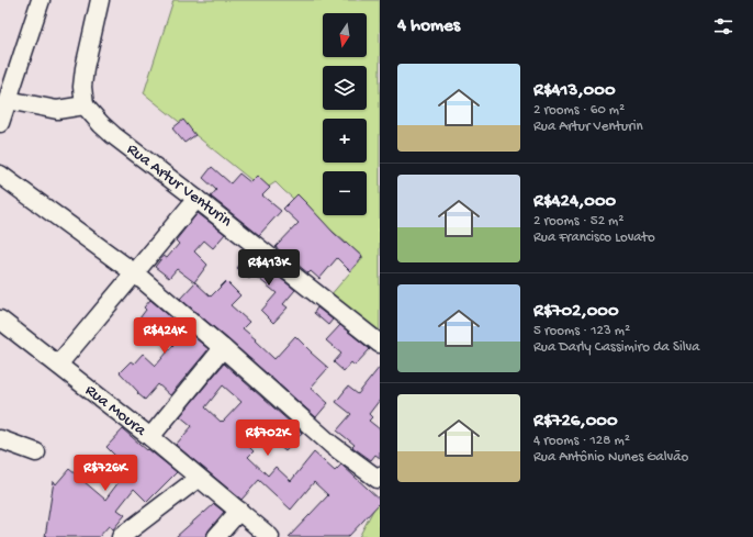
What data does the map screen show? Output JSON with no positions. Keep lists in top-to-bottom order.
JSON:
{
  "streets": {
    "street": ["Rua Artur Venturin", "Rua Moura"]
  },
  "north": "bottom",
  "page": {
    "heading": "4 homes",
    "map_buttons": ["+", "−"],
    "list": [
      {
        "name": "R$413,000",
        "note": "2 rooms · 60 m² · Rua Artur Venturin"
      },
      {
        "name": "R$424,000",
        "note": "2 rooms · 52 m² · Rua Francisco Lovato"
      },
      {
        "name": "R$702,000",
        "note": "5 rooms · 123 m² · Rua Darly Cassimiro da Silva"
      },
      {
        "name": "R$726,000",
        "note": "4 rooms · 128 m² · Rua Antônio Nunes Galvão"
      }
    ],
    "price": [
      "R$413K",
      "R$424K",
      "R$702K",
      "R$726K"
    ]
  }
}
